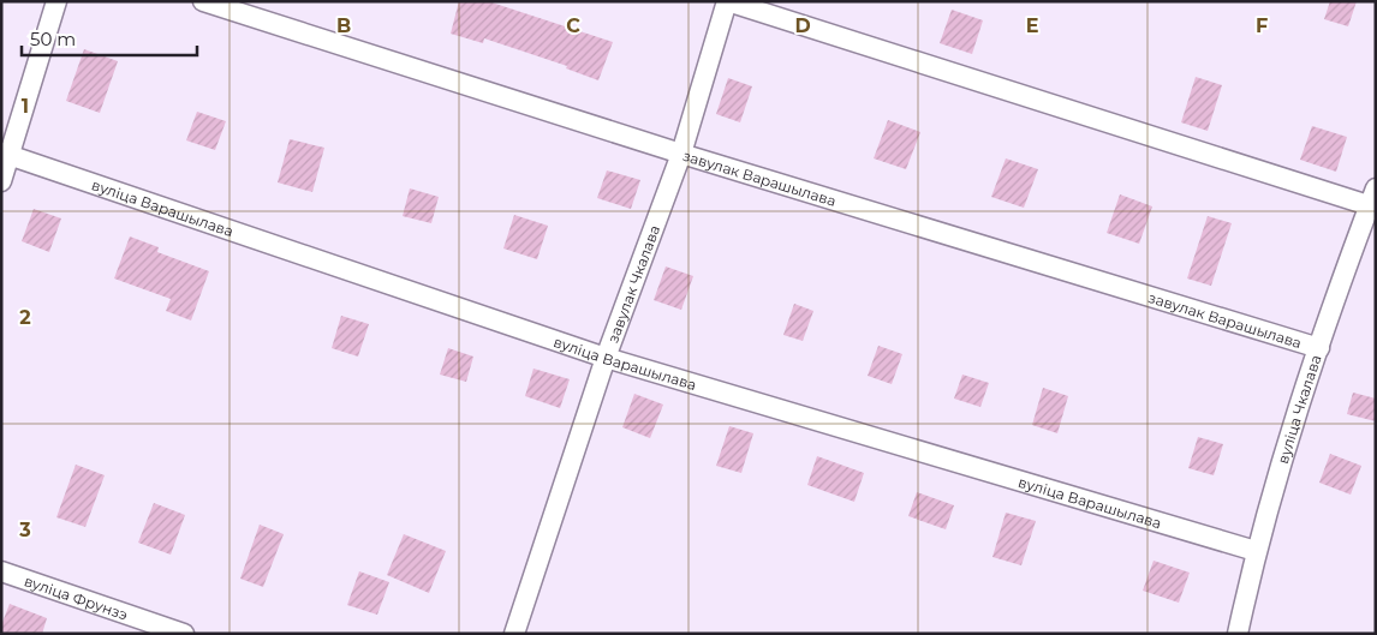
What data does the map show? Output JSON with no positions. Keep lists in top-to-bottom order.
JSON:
{
  "streets": {
    "street": [
      "завулак Варашылава",
      "вуліца Варашылава",
      "завулак Чкалава",
      "вуліца Чкалава",
      "вуліца Фрунзэ"
    ]
  },
  "crossings": [
    ["завулак Варашылава", "завулак Чкалава"],
    ["завулак Варашылава", "вуліца Чкалава"],
    ["вуліца Варашылава", "завулак Чкалава"],
    ["вуліца Варашылава", "вуліца Чкалава"]
  ],
  "scale_bar": "50 m",
  "grid": {
    "columns": [
      "B",
      "C",
      "D",
      "E",
      "F"
    ],
    "rows": ["1", "2", "3"]
  }
}
